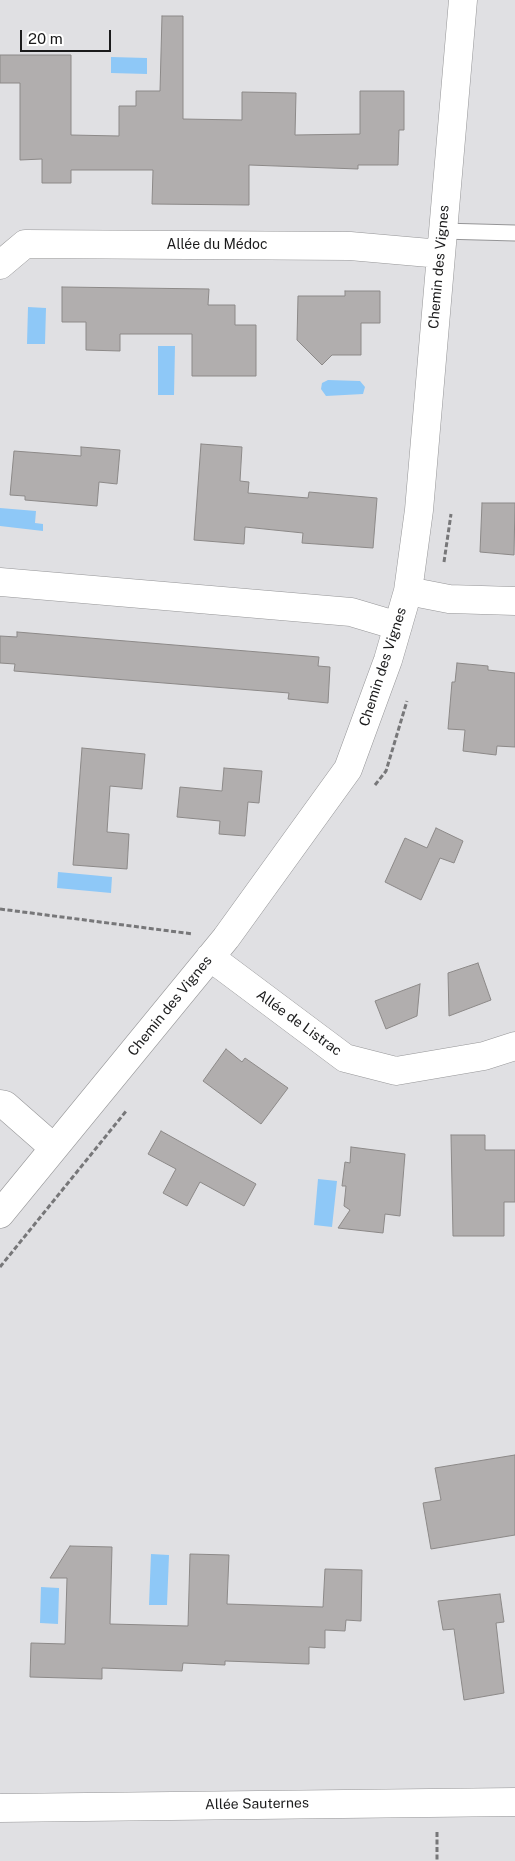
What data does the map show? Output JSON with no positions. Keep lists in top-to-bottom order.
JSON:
{
  "streets": {
    "street": [
      "Allée du Médoc",
      "Chemin des Vignes",
      "Allée de Listrac",
      "Allée Sauternes"
    ]
  },
  "crossings": [
    ["Allée du Médoc", "Chemin des Vignes"],
    ["Chemin des Vignes", "Allée de Listrac"]
  ],
  "scale_bar": "20 m"
}
